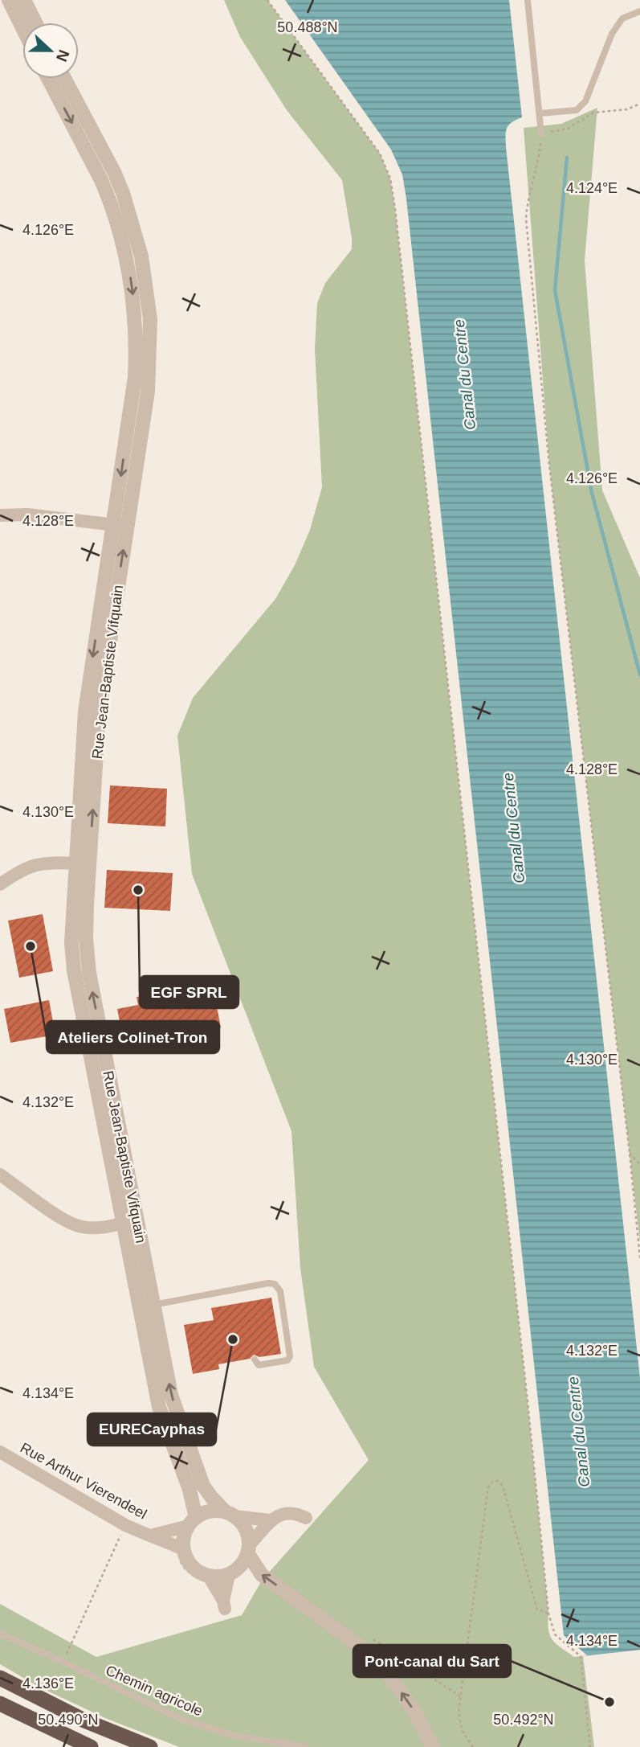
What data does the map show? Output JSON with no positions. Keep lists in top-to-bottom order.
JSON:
{
  "streets": {
    "street": ["Rue Jean-Baptiste Vifquain", "Rue Arthur Vierendeel"],
    "lane": ["Chemin agricole"]
  },
  "crossings": [
    ["Rue Jean-Baptiste Vifquain", "Rue Arthur Vierendeel"]
  ],
  "water": ["Canal du Centre"],
  "places": [
    "EGF SPRL",
    "Ateliers Colinet-Tron",
    "EURECayphas",
    "Pont-canal du Sart"
  ],
  "north": "right",
  "coordinates": [
    "50.488°N",
    "4.124°E",
    "4.126°E",
    "4.128°E",
    "4.130°E",
    "4.132°E",
    "4.134°E",
    "4.136°E",
    "50.490°N",
    "50.492°N"
  ]
}
